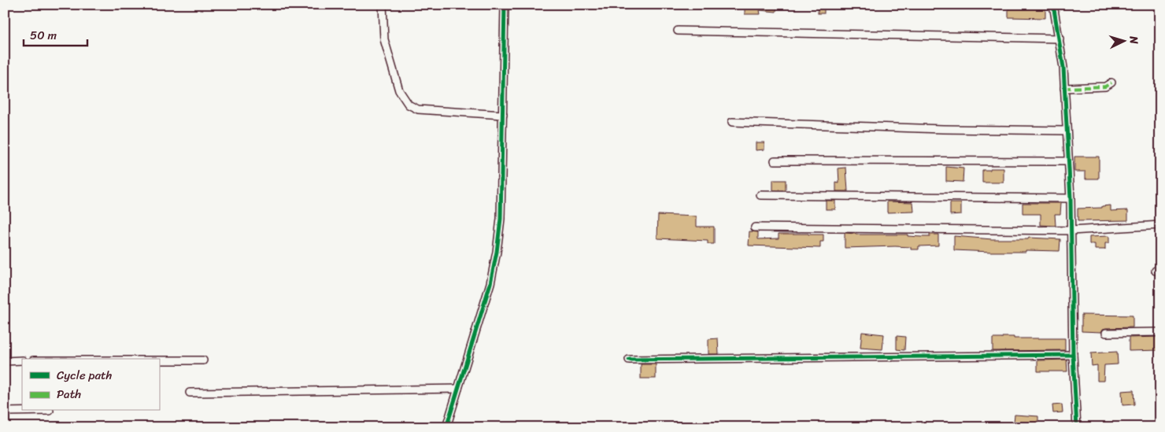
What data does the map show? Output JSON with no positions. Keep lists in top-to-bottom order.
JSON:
{
  "legend": ["Cycle path", "Path"],
  "scale_bar": "50 m",
  "north": "right"
}
